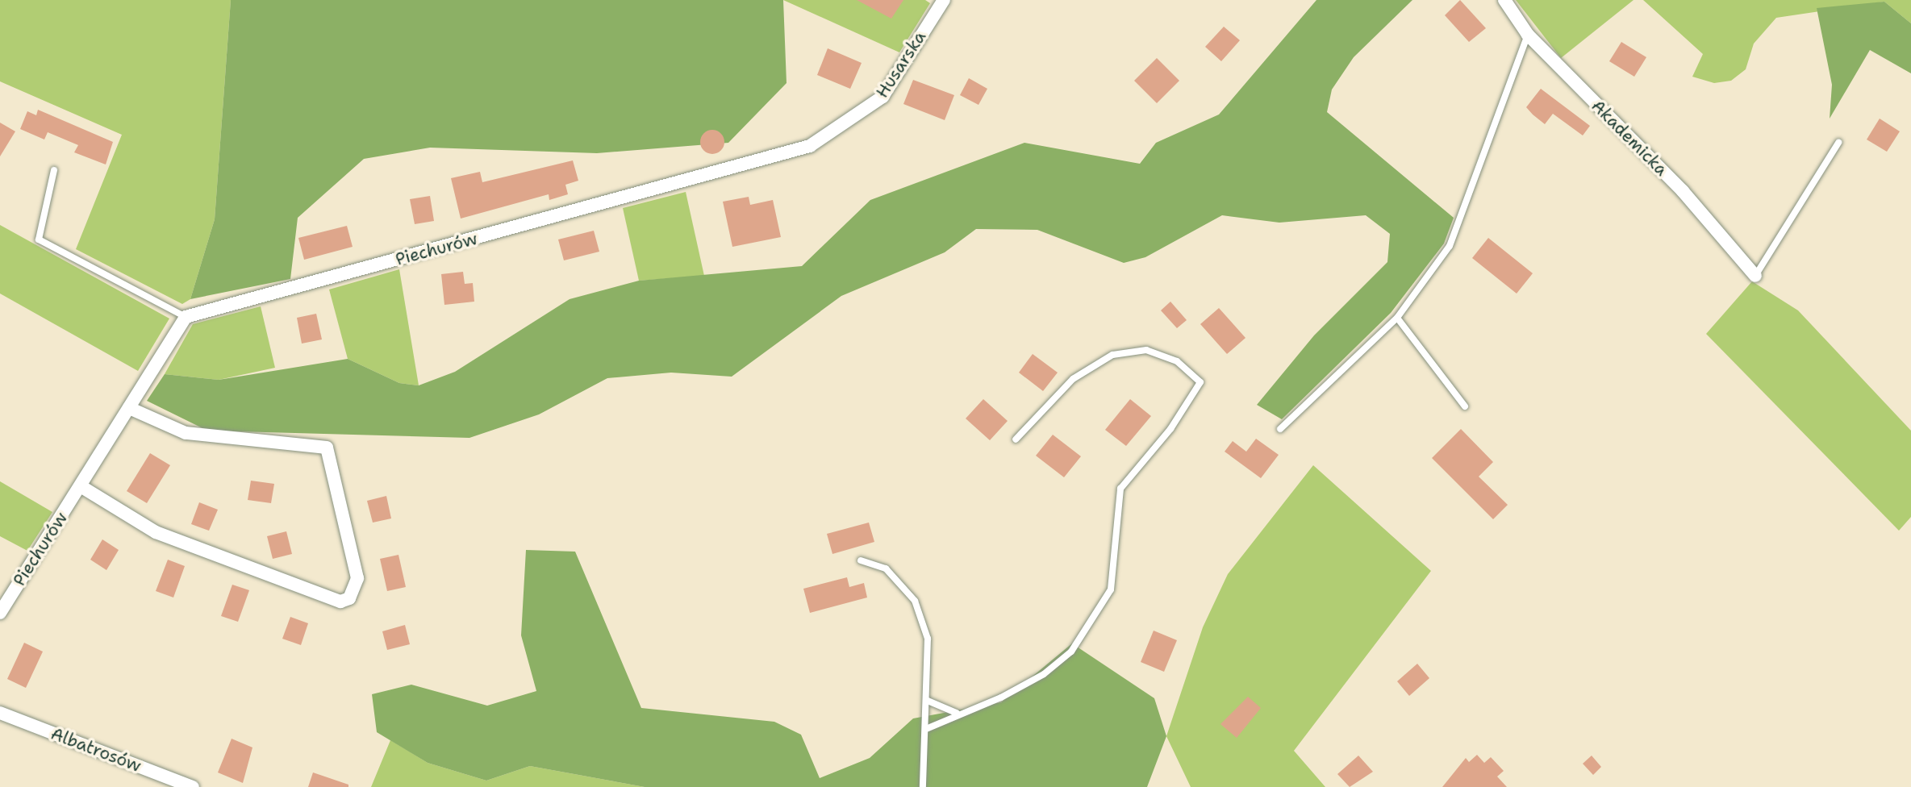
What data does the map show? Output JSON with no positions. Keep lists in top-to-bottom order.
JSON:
{
  "streets": {
    "street": [
      "Husarska",
      "Akademicka",
      "Piechurów",
      "Albatrosów"
    ]
  },
  "crossings": [
    ["Husarska", "Piechurów"]
  ]
}
